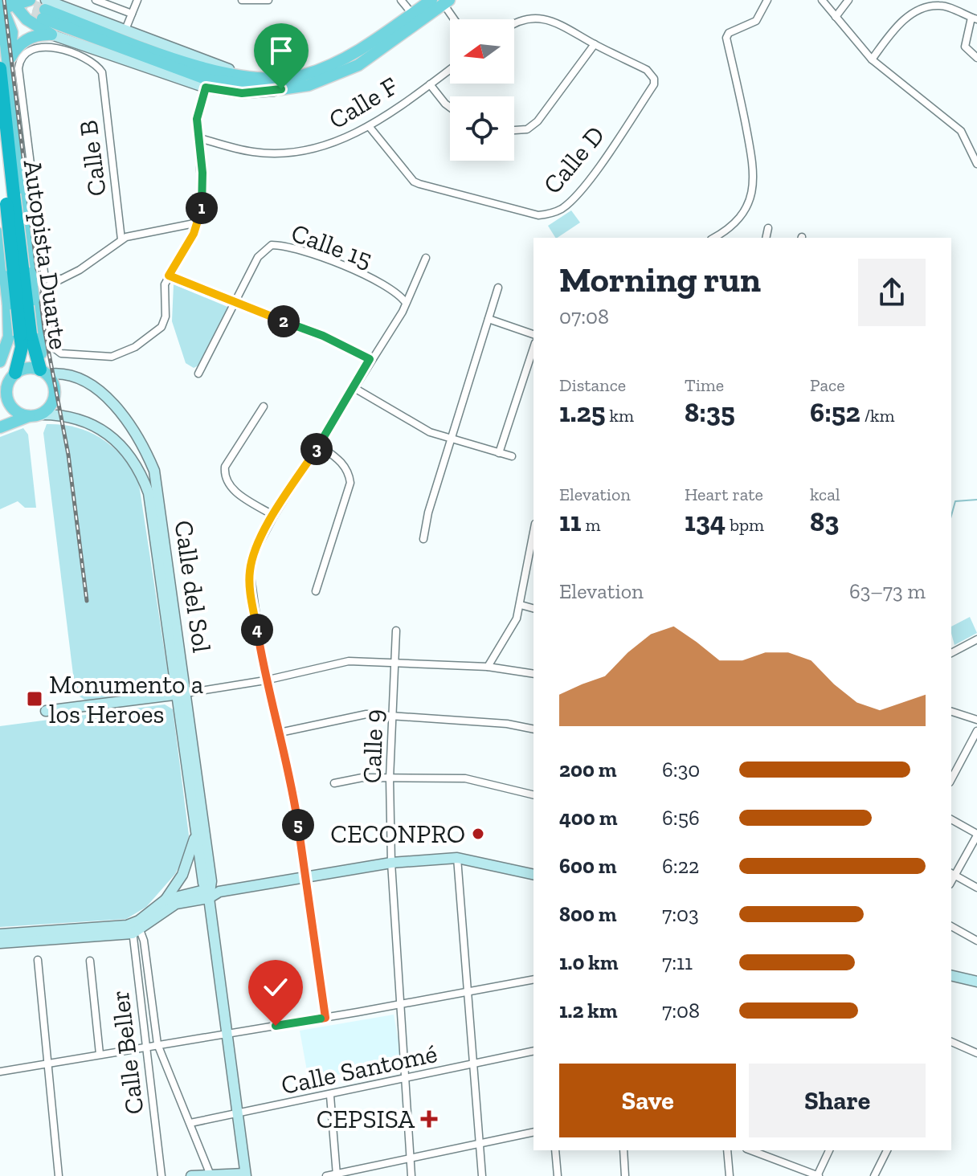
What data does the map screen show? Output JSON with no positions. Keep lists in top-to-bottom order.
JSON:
{
  "streets": {
    "highway": ["Autopista Duarte"],
    "main road": ["Calle del Sol"],
    "street": [
      "Calle F",
      "Calle B",
      "Calle D",
      "Calle 15",
      "Calle 9",
      "Calle Beller",
      "Calle Santomé"
    ]
  },
  "crossings": [
    ["Calle F", "Calle D"],
    ["Autopista Duarte", "Calle del Sol"],
    ["Calle del Sol", "Calle Santomé"],
    ["Calle 9", "Calle Santomé"]
  ],
  "places": {
    "transit": ["Monumento a los Heroes"],
    "other": ["CECONPRO"],
    "health": ["CEPSISA"]
  },
  "north": "left",
  "page": {
    "pins": [
      "1",
      "2",
      "3",
      "4",
      "5"
    ],
    "heading": ["Morning run", "07:08"],
    "stats": [
      ["Distance", "1.25 km"],
      ["Time", "8:35"],
      ["Pace", "6:52 /km"],
      ["Elevation", "11 m"],
      ["Heart rate", "134 bpm"],
      ["kcal", "83"]
    ],
    "chart": ["Elevation", "63–73 m"],
    "list": [
      {
        "name": "200 m",
        "note": "6:30"
      },
      {
        "name": "400 m",
        "note": "6:56"
      },
      {
        "name": "600 m",
        "note": "6:22"
      },
      {
        "name": "800 m",
        "note": "7:03"
      },
      {
        "name": "1.0 km",
        "note": "7:11"
      },
      {
        "name": "1.2 km",
        "note": "7:08"
      }
    ],
    "buttons": ["Save", "Share"]
  }
}
